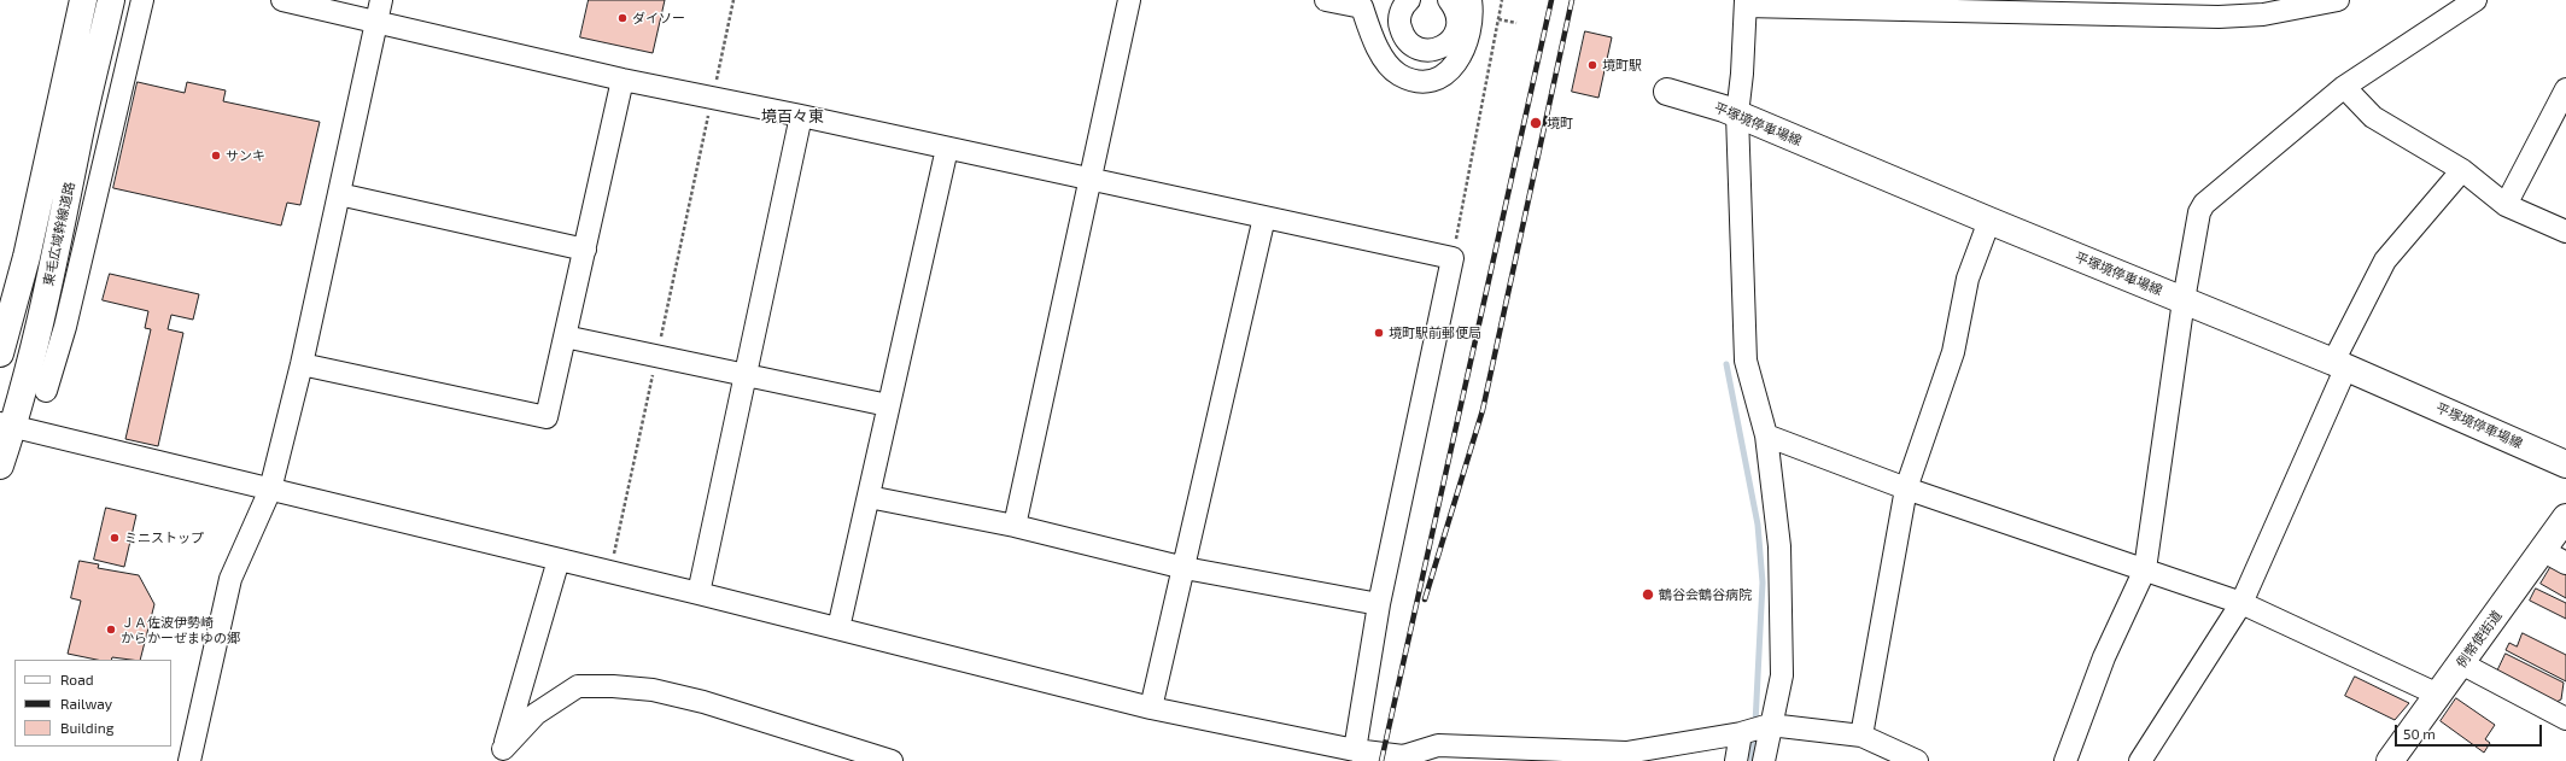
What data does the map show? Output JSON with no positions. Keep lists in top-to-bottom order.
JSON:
{
  "streets": {
    "main road": ["平塚境停車場線", "東毛広域幹線道路", "例幣使街道"]
  },
  "districts": ["境百々東"],
  "places": [
    "ダイソー",
    "境町駅",
    "境町",
    "サンキ",
    "境町駅前郵便局",
    "ミニストップ",
    "鶴谷会鶴谷病院",
    "ＪＡ佐波伊勢崎 からかーぜまゆの郷"
  ],
  "legend": ["Road", "Railway", "Building"],
  "scale_bar": "50 m"
}
